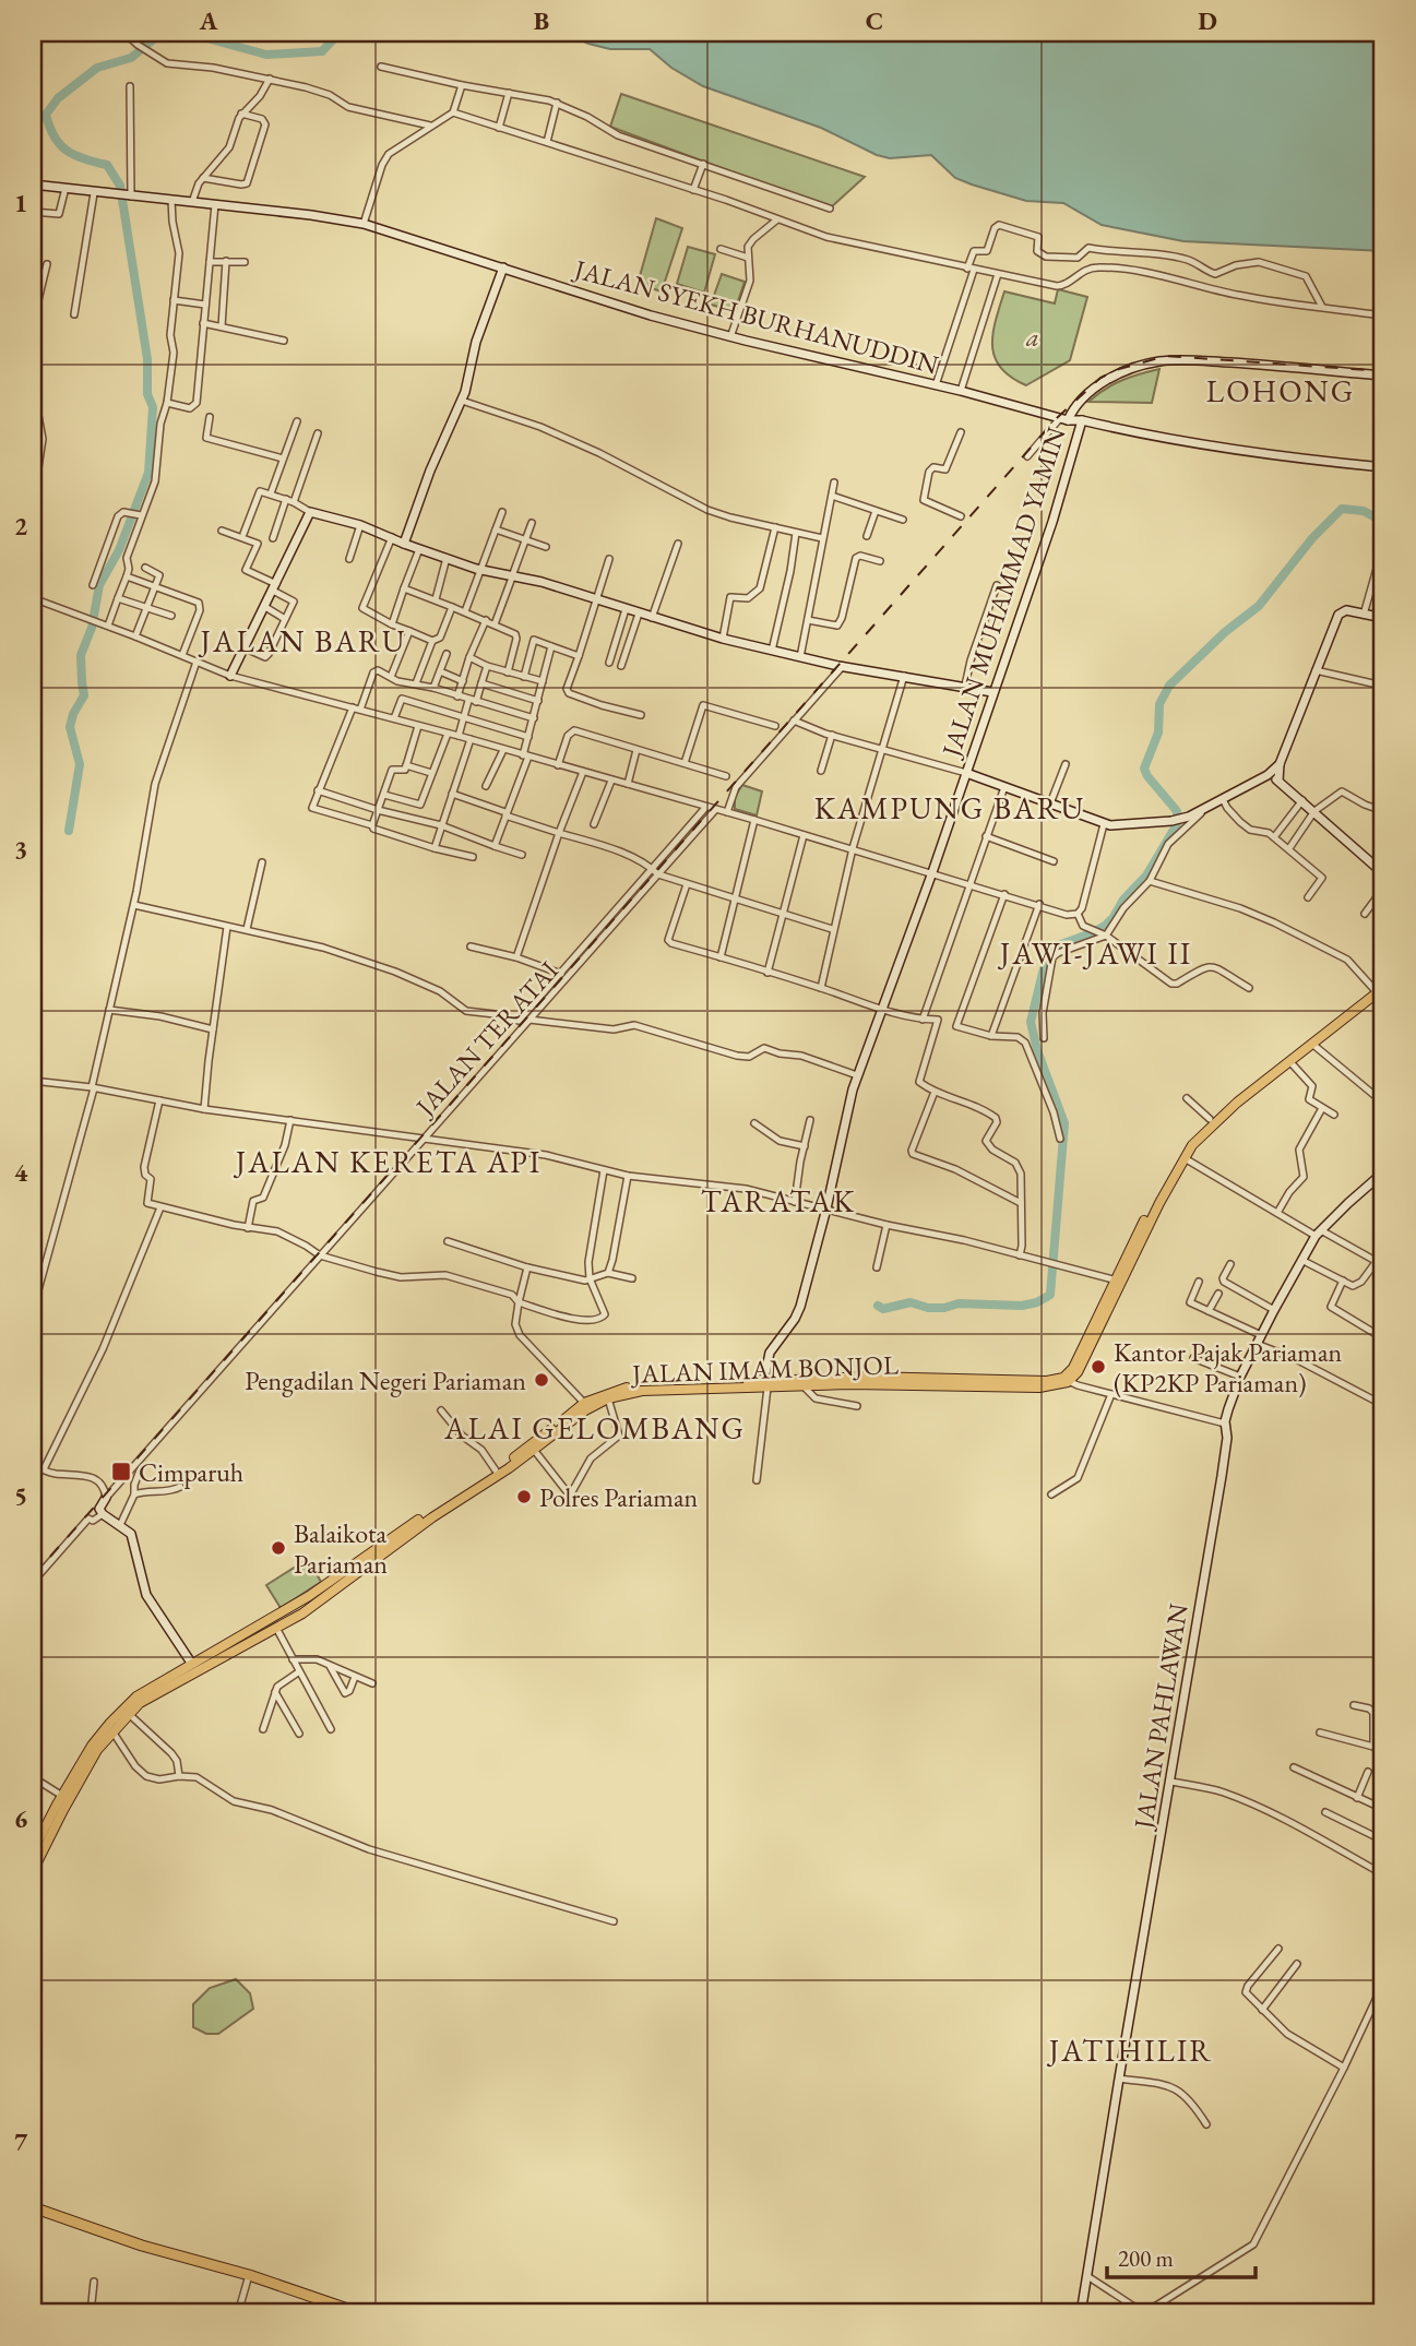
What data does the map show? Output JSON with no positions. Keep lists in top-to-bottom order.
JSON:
{
  "streets": {
    "main road": ["JALAN IMAM BONJOL"],
    "street": [
      "JALAN SYEKH BURHANUDDIN",
      "JALAN MUHAMMAD YAMIN",
      "JALAN TERATAI",
      "JALAN PAHLAWAN"
    ]
  },
  "crossings": [
    ["JALAN SYEKH BURHANUDDIN", "JALAN MUHAMMAD YAMIN"],
    ["JALAN MUHAMMAD YAMIN", "JALAN IMAM BONJOL"]
  ],
  "districts": [
    "LOHONG",
    "JALAN BARU",
    "KAMPUNG BARU",
    "JAWI-JAWI II",
    "JALAN KERETA API",
    "TARATAK",
    "ALAI GELOMBANG",
    "JATIHILIR"
  ],
  "parks": ["a"],
  "places": {
    "other": [
      "Kantor Pajak Pariaman (KP2KP Pariaman)",
      "Pengadilan Negeri Pariaman",
      "Polres Pariaman",
      "Balaikota Pariaman"
    ],
    "transit": ["Cimparuh"]
  },
  "scale_bar": "200 m",
  "grid": {
    "columns": [
      "A",
      "B",
      "C",
      "D"
    ],
    "rows": [
      "1",
      "2",
      "3",
      "4",
      "5",
      "6",
      "7"
    ]
  }
}
